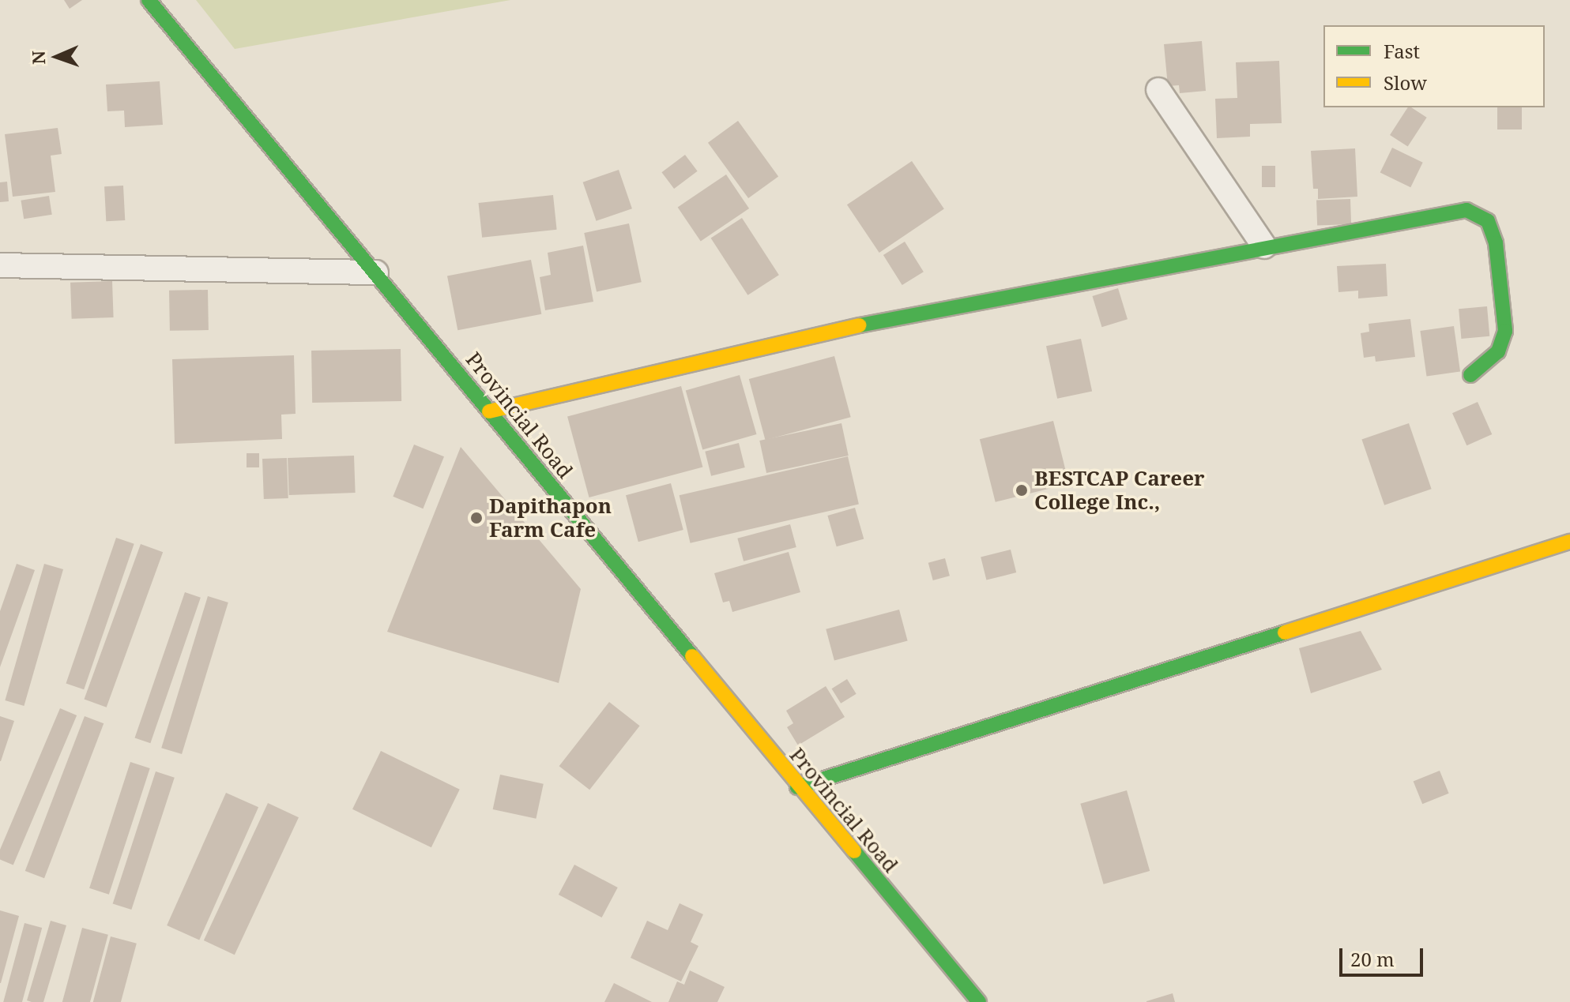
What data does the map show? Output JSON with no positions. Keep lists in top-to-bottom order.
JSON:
{
  "streets": {
    "street": ["Provincial Road"]
  },
  "places": ["BESTCAP Career College Inc.,", "Dapithapon Farm Cafe"],
  "legend": ["Fast", "Slow"],
  "scale_bar": "20 m",
  "north": "left"
}
